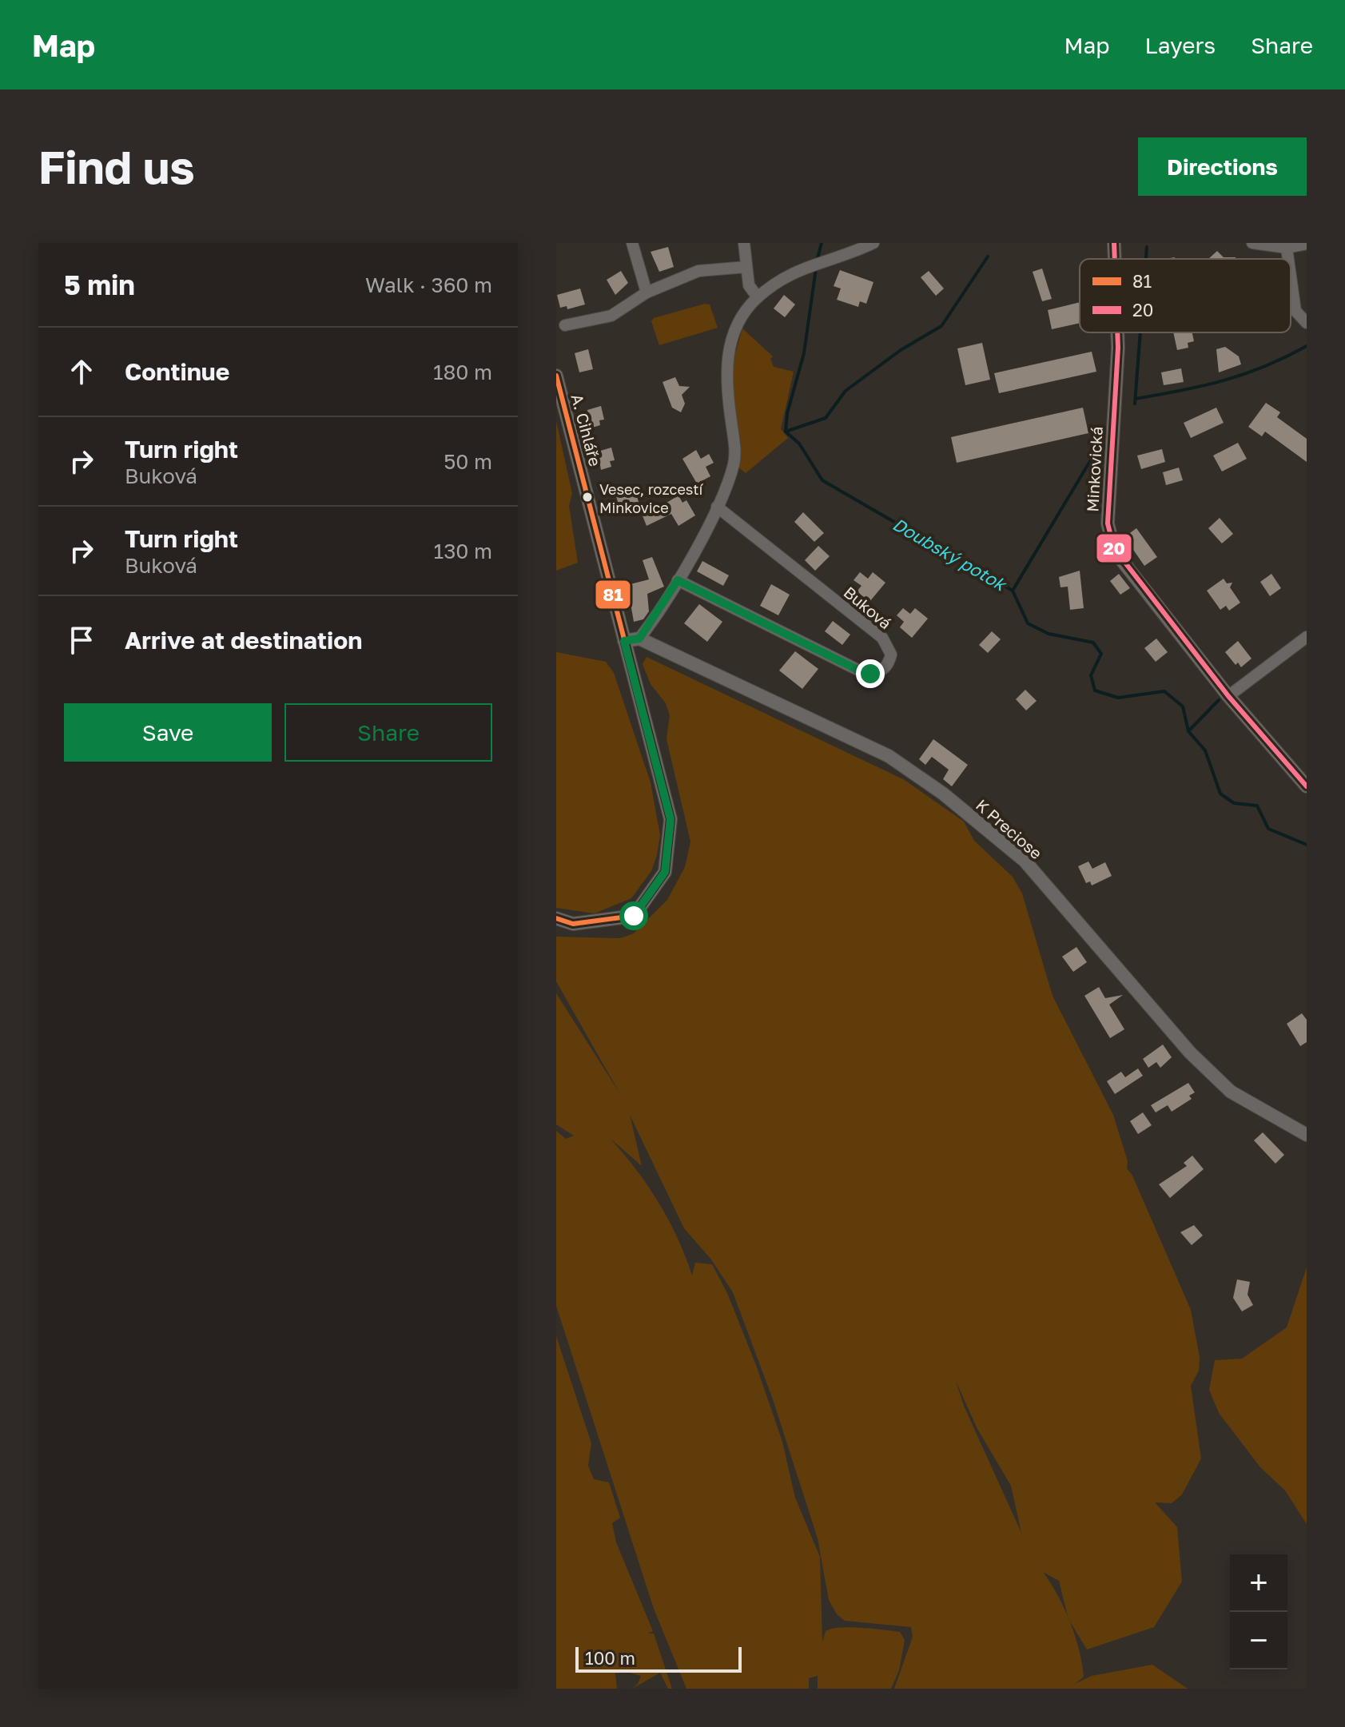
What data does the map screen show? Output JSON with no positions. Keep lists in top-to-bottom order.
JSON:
{
  "streets": {
    "street": [
      "A. Cihláře",
      "Minkovická",
      "Buková",
      "K Preciose"
    ]
  },
  "water": ["Doubský potok"],
  "places": ["Vesec, rozcestí Minkovice"],
  "lines": ["transit line 20", "transit line 81"],
  "legend": ["81", "20"],
  "scale_bar": "100 m",
  "page": {
    "header": "Map",
    "nav": ["Map", "Layers", "Share"],
    "buttons": [
      "Directions",
      ["Save", "Share"]
    ],
    "title": "Find us",
    "heading": ["5 min", "Walk · 360 m"],
    "list": [
      ["Continue", "180 m"],
      ["Turn right", "Buková", "50 m"],
      ["Turn right", "Buková", "130 m"],
      "Arrive at destination"
    ],
    "map_buttons": ["+", "−"],
    "scale": "100 m"
  }
}
